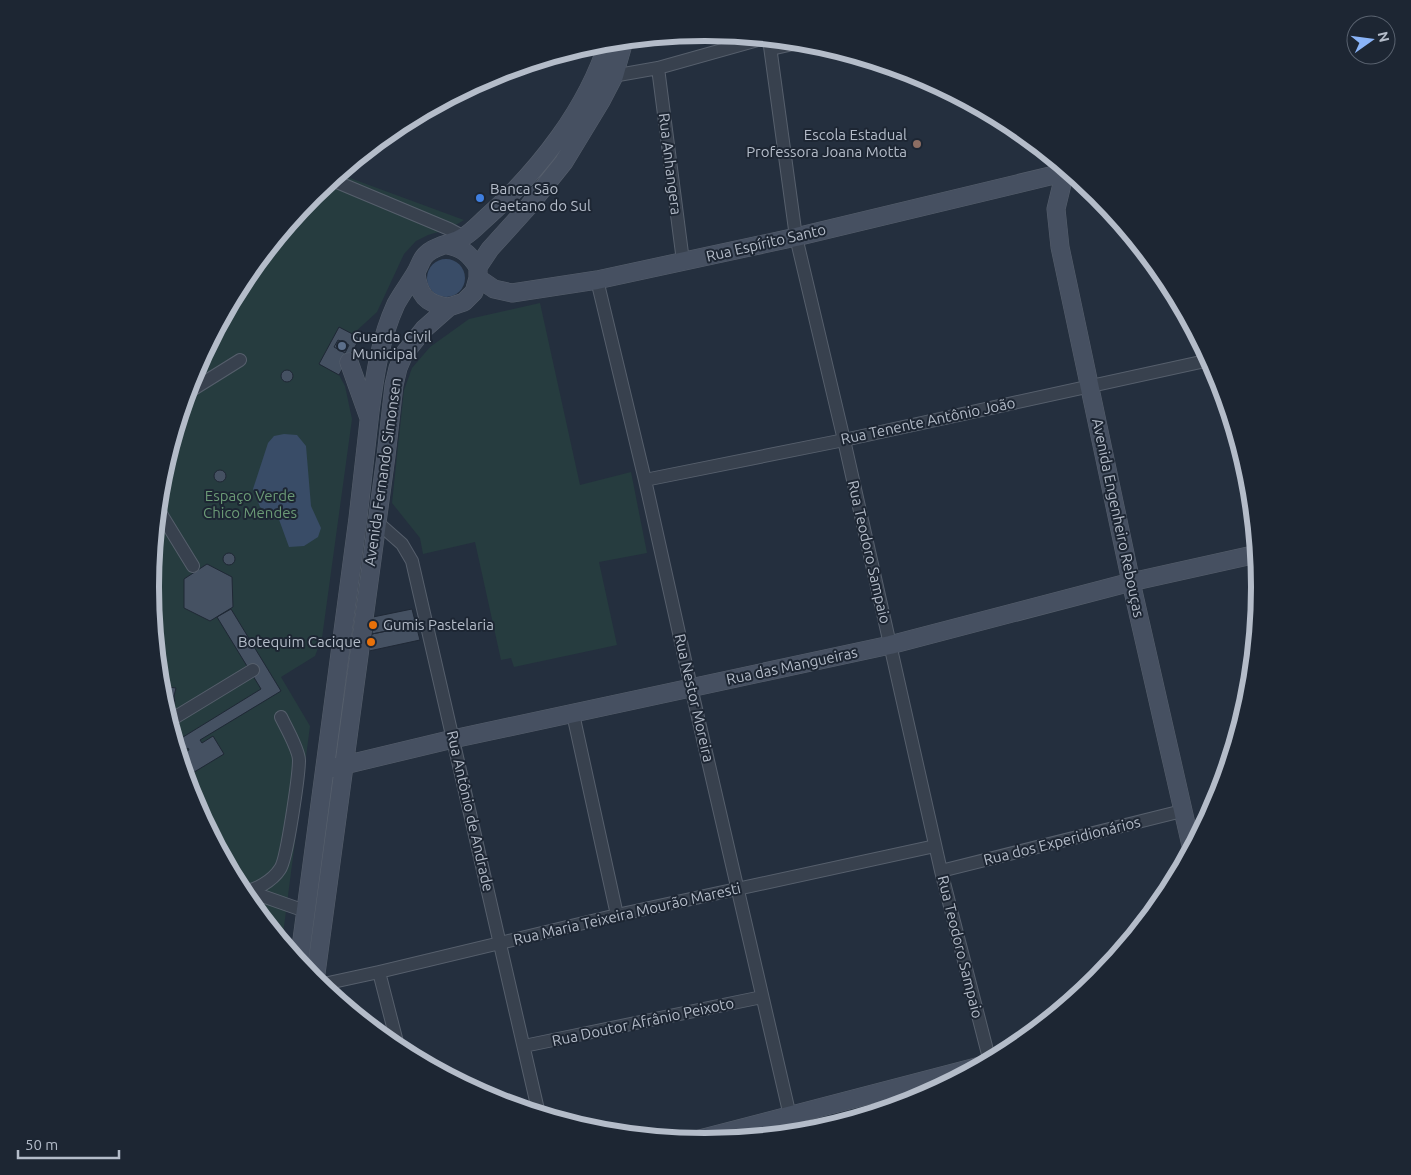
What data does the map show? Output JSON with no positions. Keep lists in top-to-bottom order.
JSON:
{
  "streets": {
    "main road": [
      "Rua Espírito Santo",
      "Avenida Fernando Simonsen",
      "Avenida Engenheiro Rebouças",
      "Rua das Mangueiras"
    ],
    "street": [
      "Rua Anhangera",
      "Rua Tenente Antônio João",
      "Rua Teodoro Sampaio",
      "Rua Nestor Moreira",
      "Rua Antônio de Andrade",
      "Rua dos Experidionários",
      "Rua Maria Teixeira Mourão Maresti",
      "Rua Doutor Afrânio Peixoto"
    ]
  },
  "crossings": [
    ["Rua Anhangera", "Rua Espírito Santo"],
    ["Rua Espírito Santo", "Avenida Fernando Simonsen"],
    ["Rua Espírito Santo", "Rua Teodoro Sampaio"],
    ["Rua Espírito Santo", "Rua Nestor Moreira"],
    ["Rua Tenente Antônio João", "Avenida Engenheiro Rebouças"],
    ["Rua Tenente Antônio João", "Rua Teodoro Sampaio"],
    ["Rua Tenente Antônio João", "Rua Nestor Moreira"],
    ["Avenida Fernando Simonsen", "Rua das Mangueiras"],
    ["Avenida Fernando Simonsen", "Rua Antônio de Andrade"],
    ["Avenida Engenheiro Rebouças", "Rua das Mangueiras"],
    ["Avenida Engenheiro Rebouças", "Rua dos Experidionários"],
    ["Rua Teodoro Sampaio", "Rua das Mangueiras"],
    ["Rua Teodoro Sampaio", "Rua dos Experidionários"],
    ["Rua Teodoro Sampaio", "Rua Maria Teixeira Mourão Maresti"],
    ["Rua das Mangueiras", "Rua Nestor Moreira"],
    ["Rua das Mangueiras", "Rua Antônio de Andrade"],
    ["Rua Nestor Moreira", "Rua Maria Teixeira Mourão Maresti"],
    ["Rua Nestor Moreira", "Rua Doutor Afrânio Peixoto"],
    ["Rua Antônio de Andrade", "Rua Maria Teixeira Mourão Maresti"],
    ["Rua Antônio de Andrade", "Rua Doutor Afrânio Peixoto"]
  ],
  "parks": ["Espaço Verde Chico Mendes"],
  "places": [
    "Escola Estadual Professora Joana Motta",
    "Banca São Caetano do Sul",
    "Guarda Civil Municipal",
    "Gumis Pastelaria",
    "Botequim Cacique"
  ],
  "scale_bar": "50 m",
  "north": "right"
}
